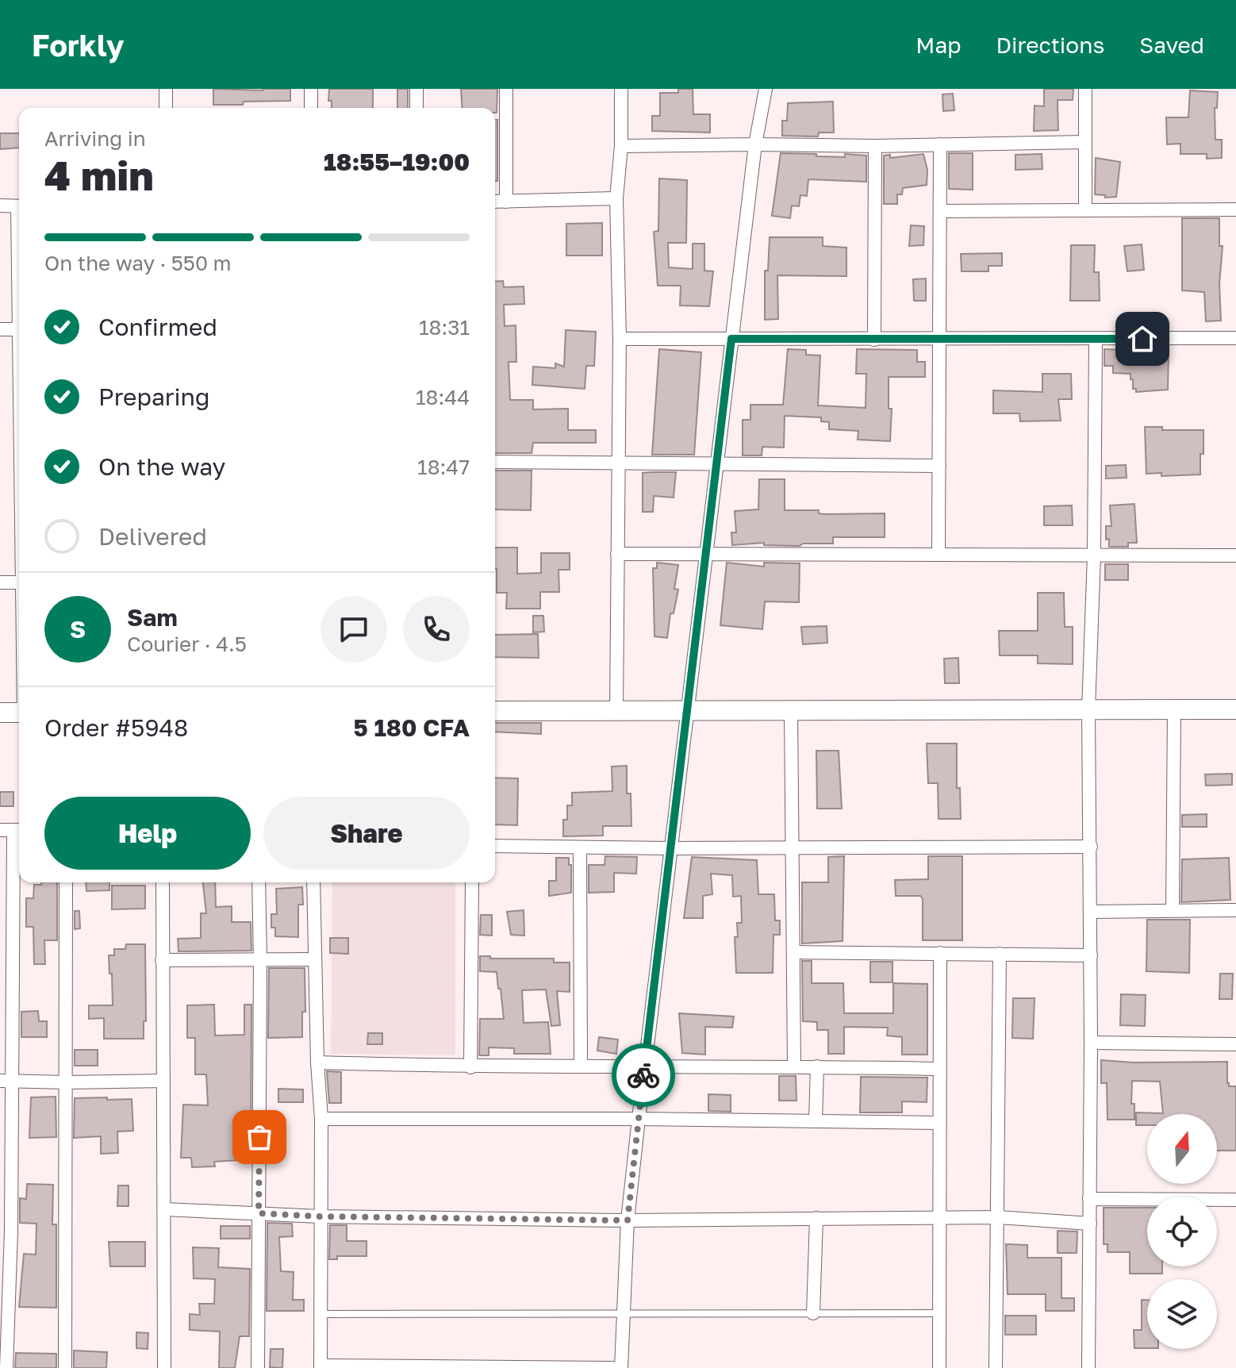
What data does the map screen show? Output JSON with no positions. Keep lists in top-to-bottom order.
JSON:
{
  "north": "top",
  "page": {
    "header": "Forkly",
    "nav": ["Map", "Directions", "Saved"],
    "heading": ["4 min", "Arriving in", "18:55–19:00"],
    "panel": [
      "Sam",
      "Courier · 4.5",
      "Order #5948",
      "5 180 CFA"
    ],
    "bar": "On the way · 550 m",
    "list": [
      ["Confirmed", "18:31"],
      ["Preparing", "18:44"],
      ["On the way", "18:47"],
      "Delivered"
    ],
    "round": "S",
    "buttons": ["Help", "Share"]
  }
}
